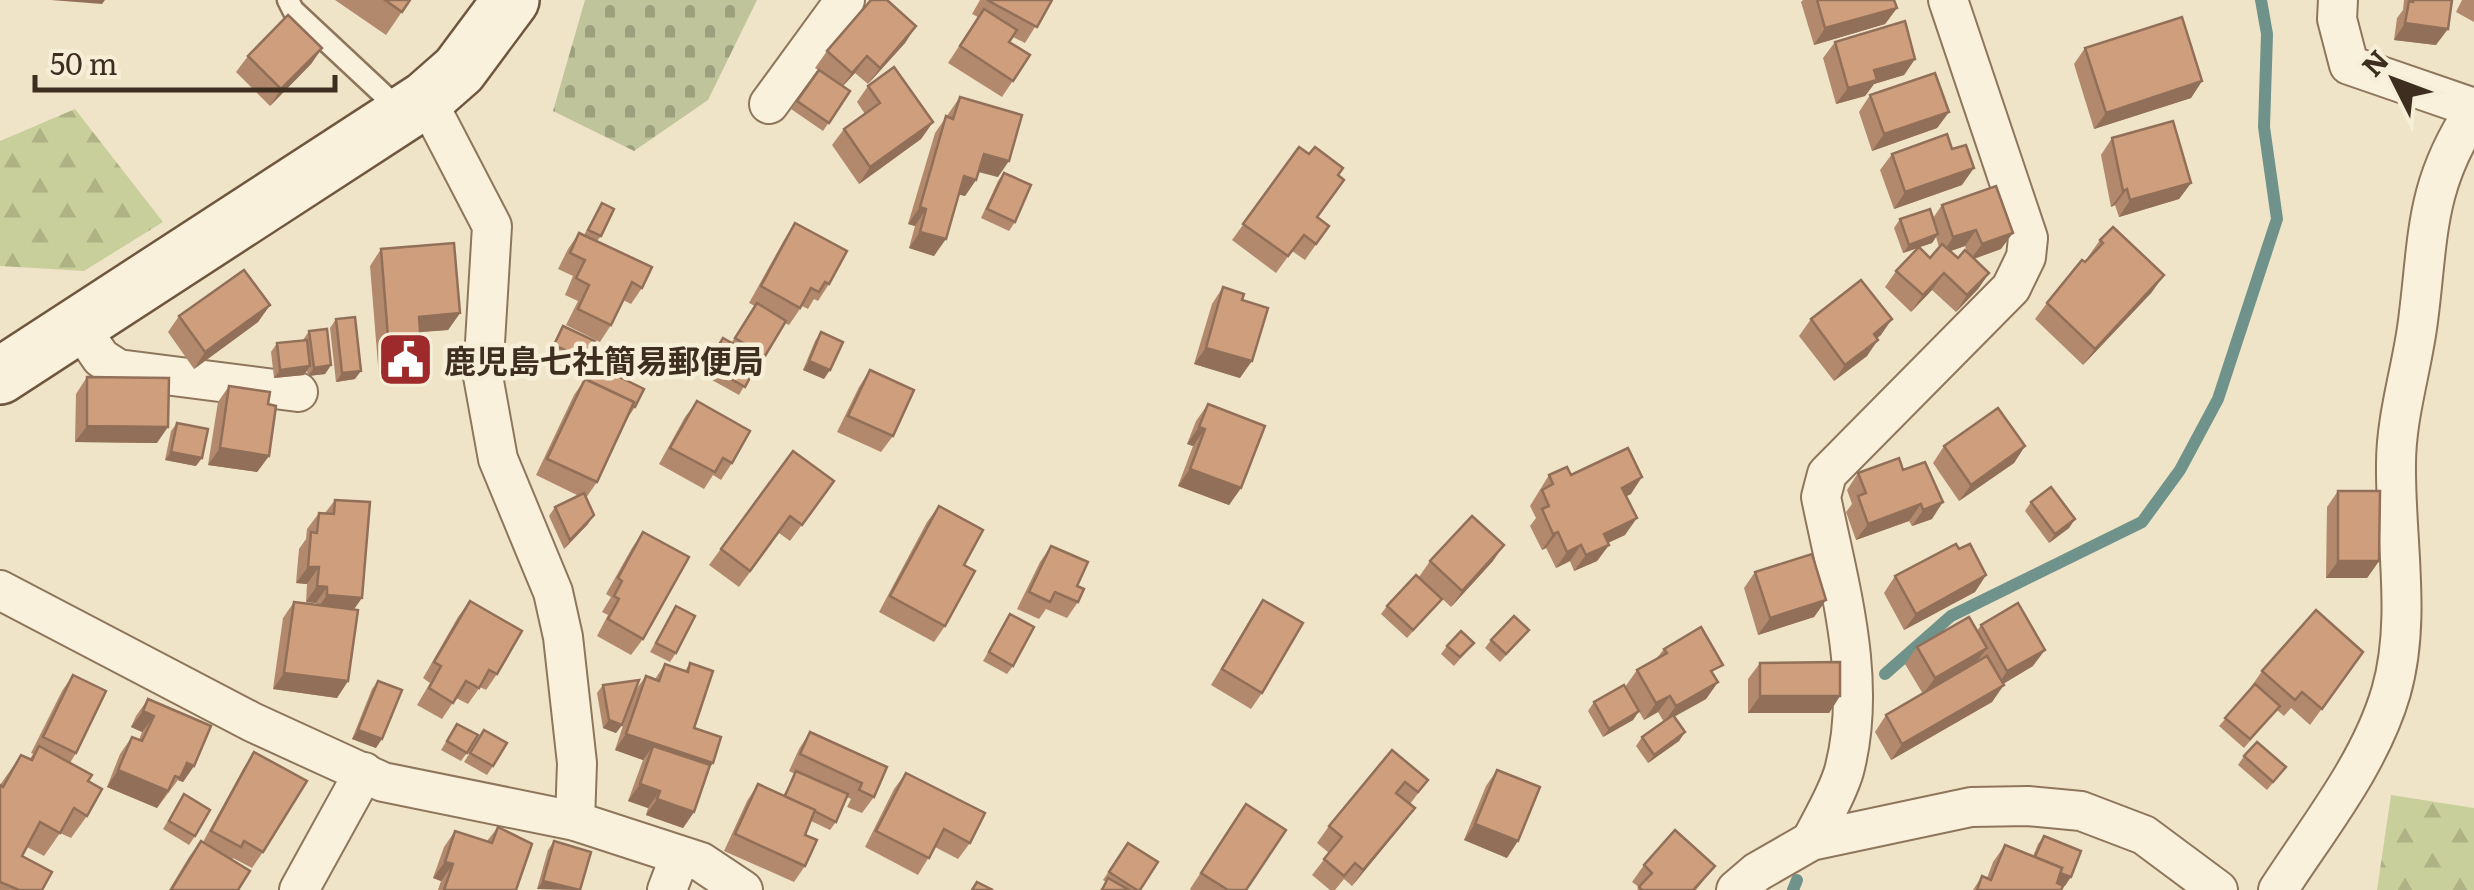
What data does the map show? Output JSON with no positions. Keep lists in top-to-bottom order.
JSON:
{
  "places": {
    "public building": ["鹿児島七社簡易郵便局"]
  },
  "scale_bar": "50 m",
  "north": "top left"
}
